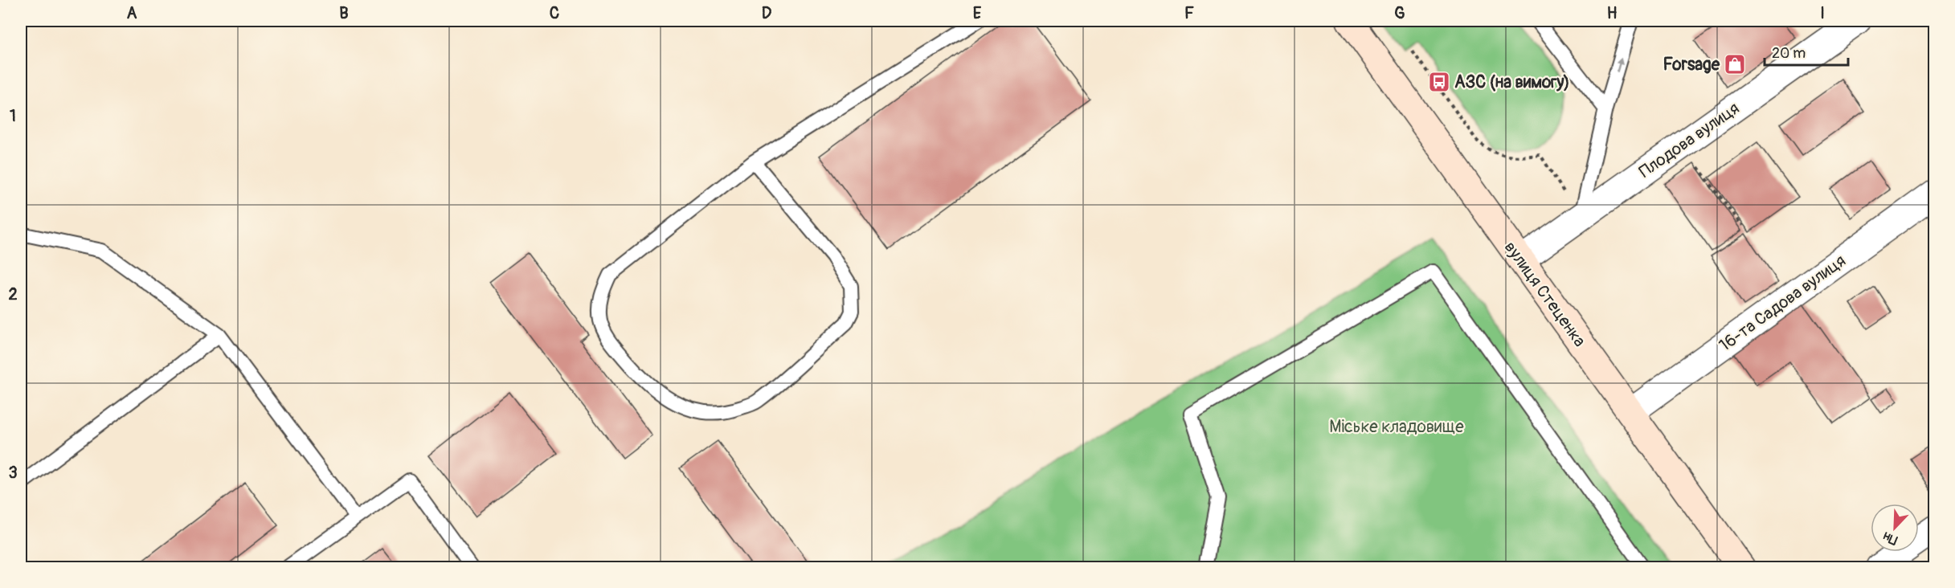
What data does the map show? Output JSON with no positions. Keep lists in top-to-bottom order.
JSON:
{
  "streets": {
    "main road": ["вулиця Стеценка"],
    "street": ["Плодова вулиця", "16-та Садова вулиця"]
  },
  "crossings": [
    ["Плодова вулиця", "вулиця Стеценка"],
    ["вулиця Стеценка", "16-та Садова вулиця"]
  ],
  "parks": ["Міське кладовище"],
  "places": {
    "shop": ["Forsage"],
    "bus stop": ["АЗС (на вимогу)"]
  },
  "scale_bar": "20 m",
  "north": "bottom left",
  "grid": {
    "columns": [
      "A",
      "B",
      "C",
      "D",
      "E",
      "F",
      "G",
      "H",
      "I"
    ],
    "rows": ["1", "2", "3"]
  }
}
